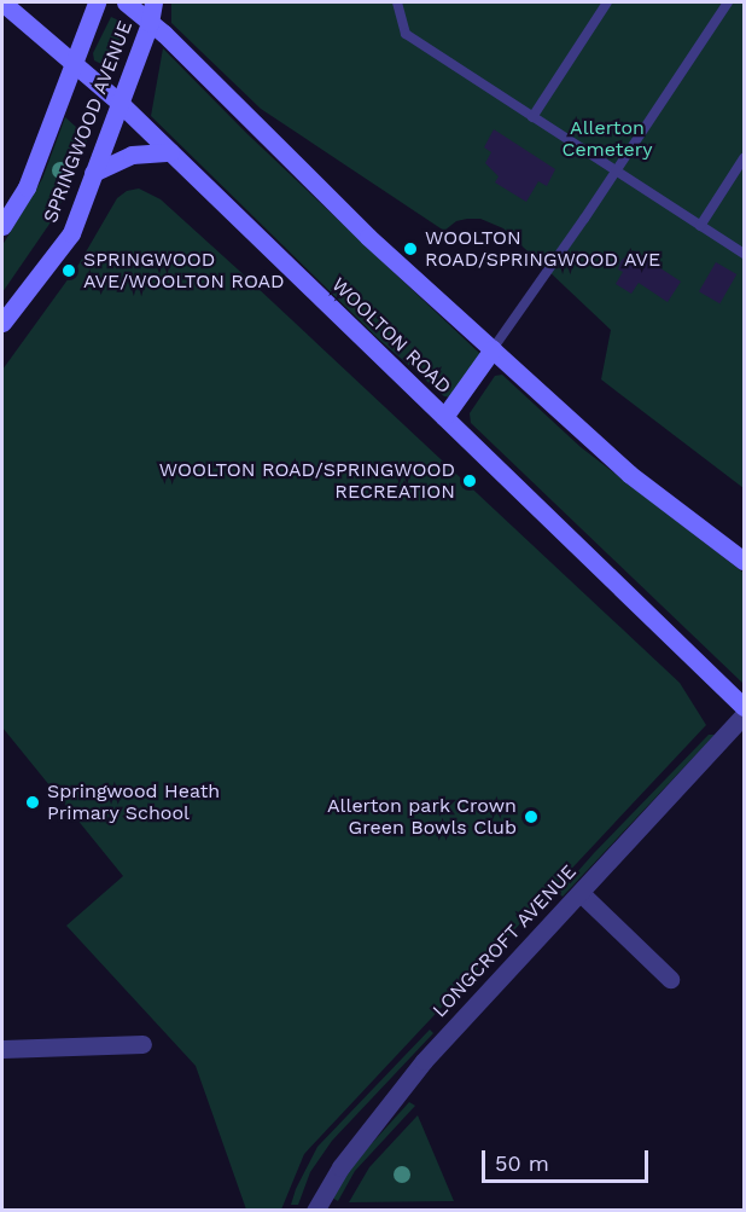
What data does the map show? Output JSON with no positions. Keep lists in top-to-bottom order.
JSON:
{
  "streets": {
    "main road": ["SPRINGWOOD AVENUE", "WOOLTON ROAD"],
    "street": ["LONGCROFT AVENUE"]
  },
  "crossings": [
    ["SPRINGWOOD AVENUE", "WOOLTON ROAD"]
  ],
  "parks": ["Allerton Cemetery"],
  "places": [
    "WOOLTON ROAD/SPRINGWOOD AVE",
    "SPRINGWOOD AVE/WOOLTON ROAD",
    "WOOLTON ROAD/SPRINGWOOD RECREATION",
    "Springwood Heath Primary School",
    "Allerton park Crown Green Bowls Club"
  ],
  "scale_bar": "50 m"
}
